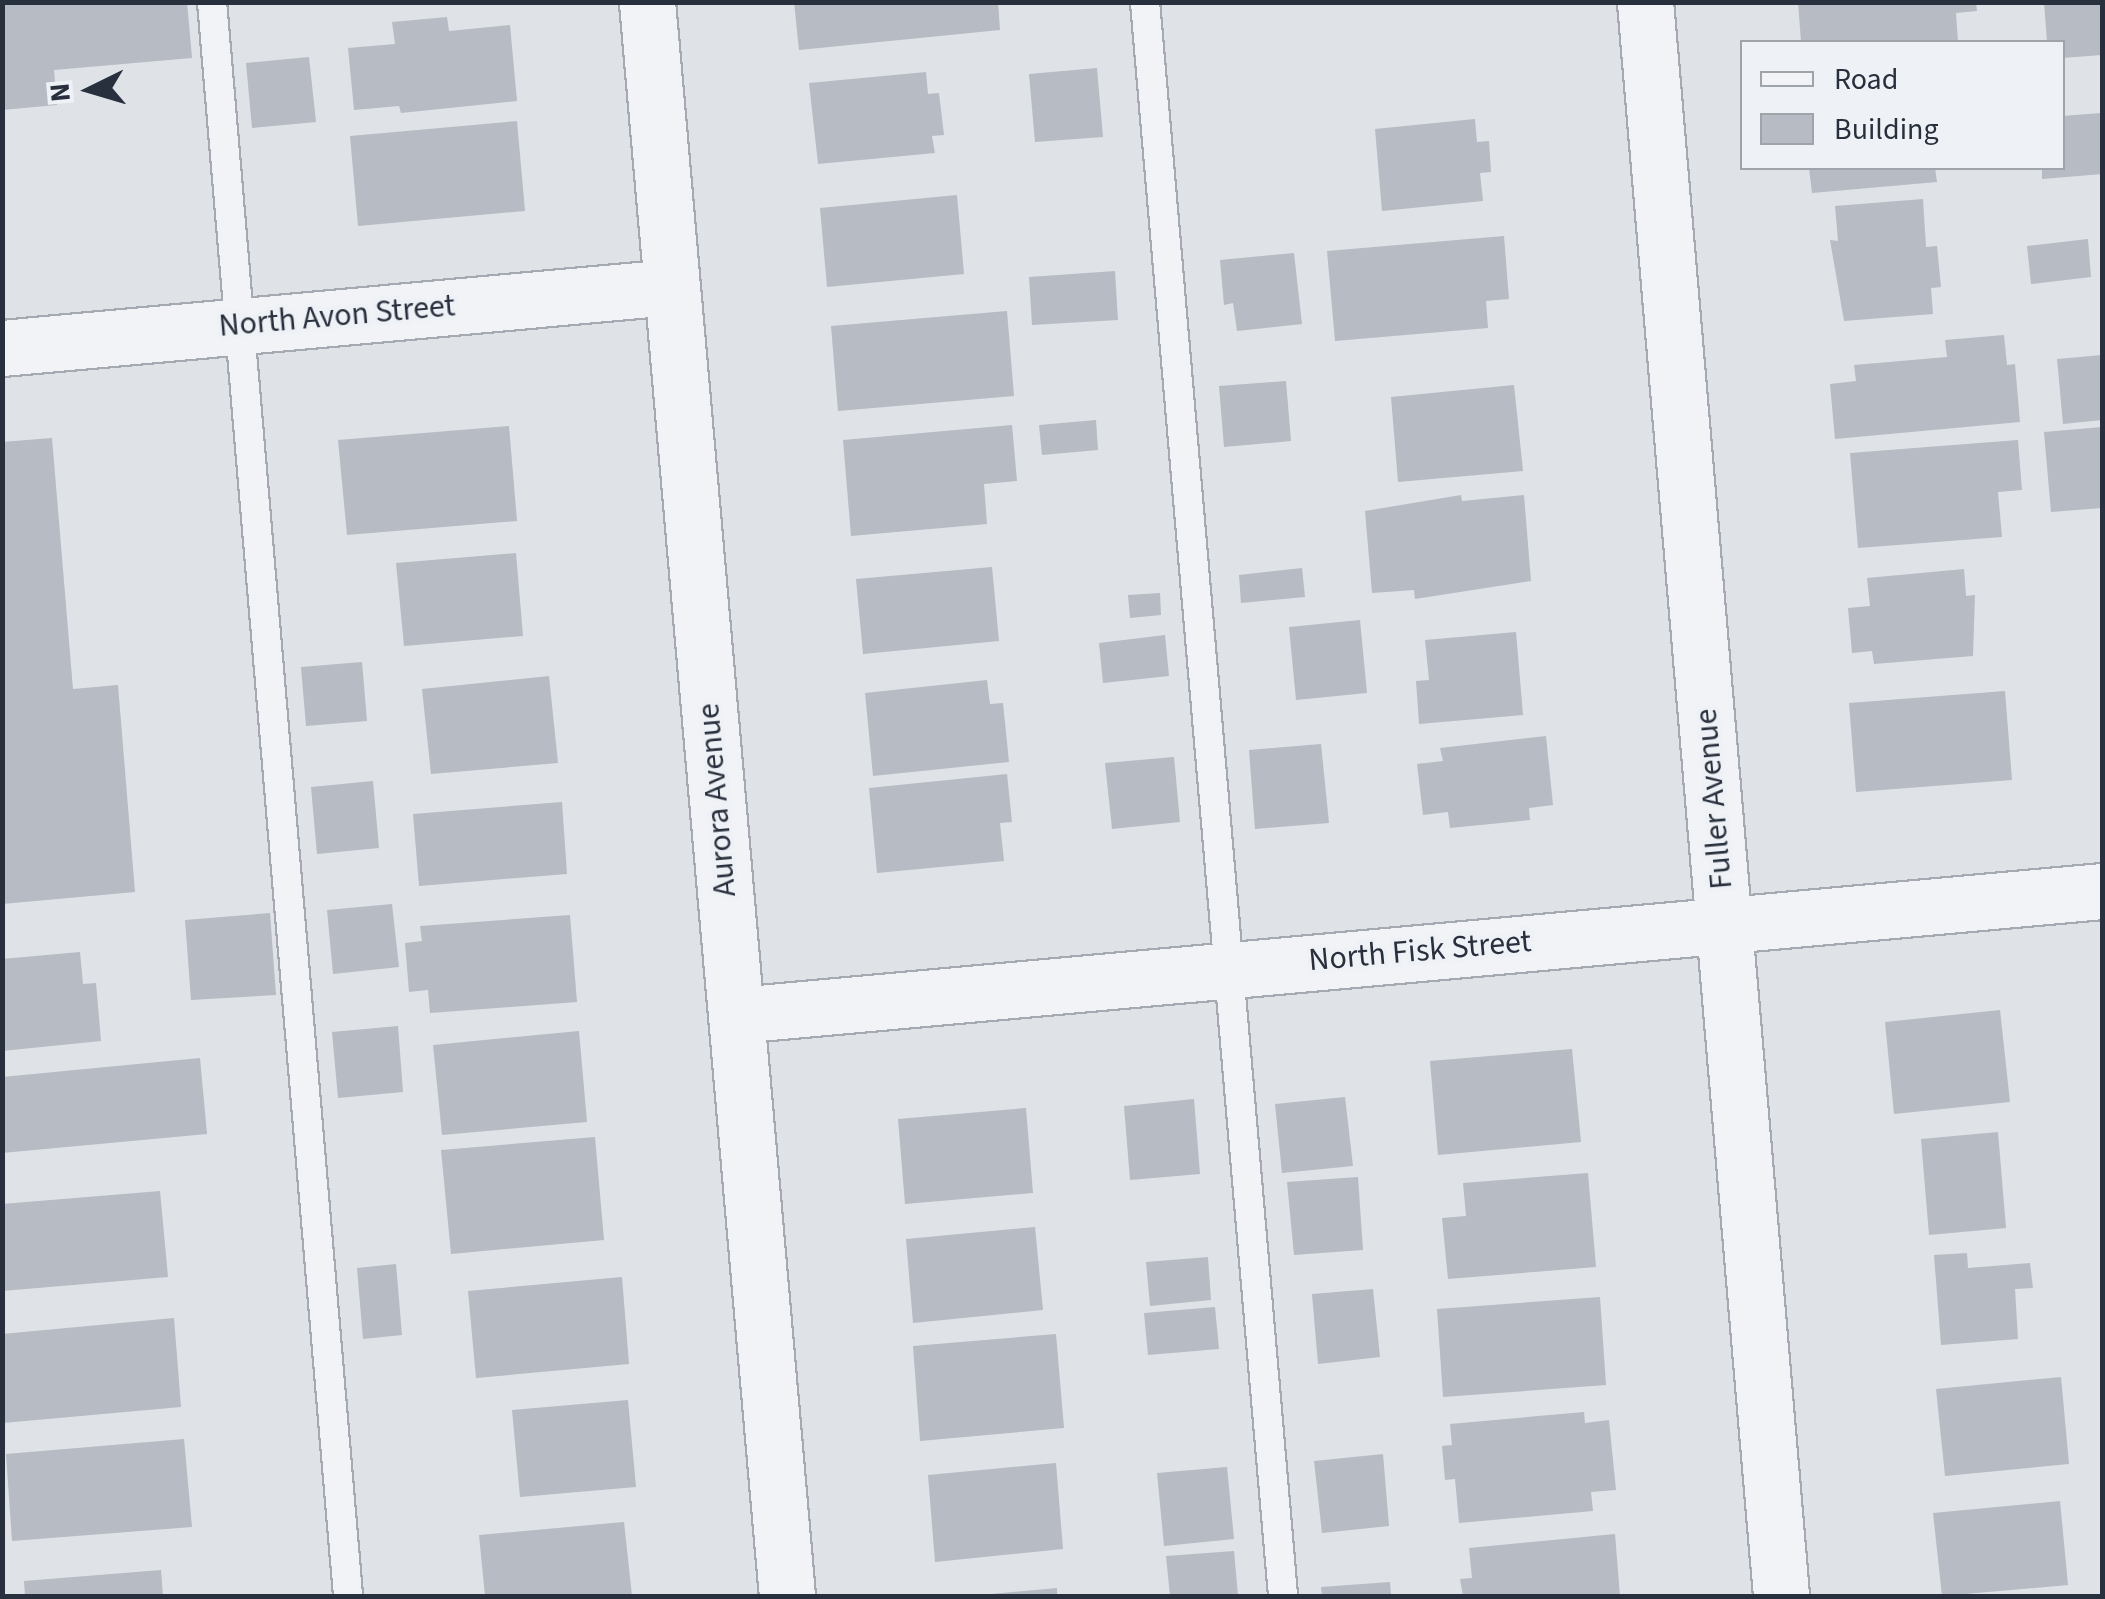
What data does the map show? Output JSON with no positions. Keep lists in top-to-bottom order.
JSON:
{
  "streets": {
    "street": [
      "North Avon Street",
      "Fuller Avenue",
      "Aurora Avenue",
      "North Fisk Street"
    ]
  },
  "crossings": [
    ["North Avon Street", "Aurora Avenue"],
    ["Fuller Avenue", "North Fisk Street"],
    ["Aurora Avenue", "North Fisk Street"]
  ],
  "legend": ["Road", "Building"],
  "north": "left"
}
